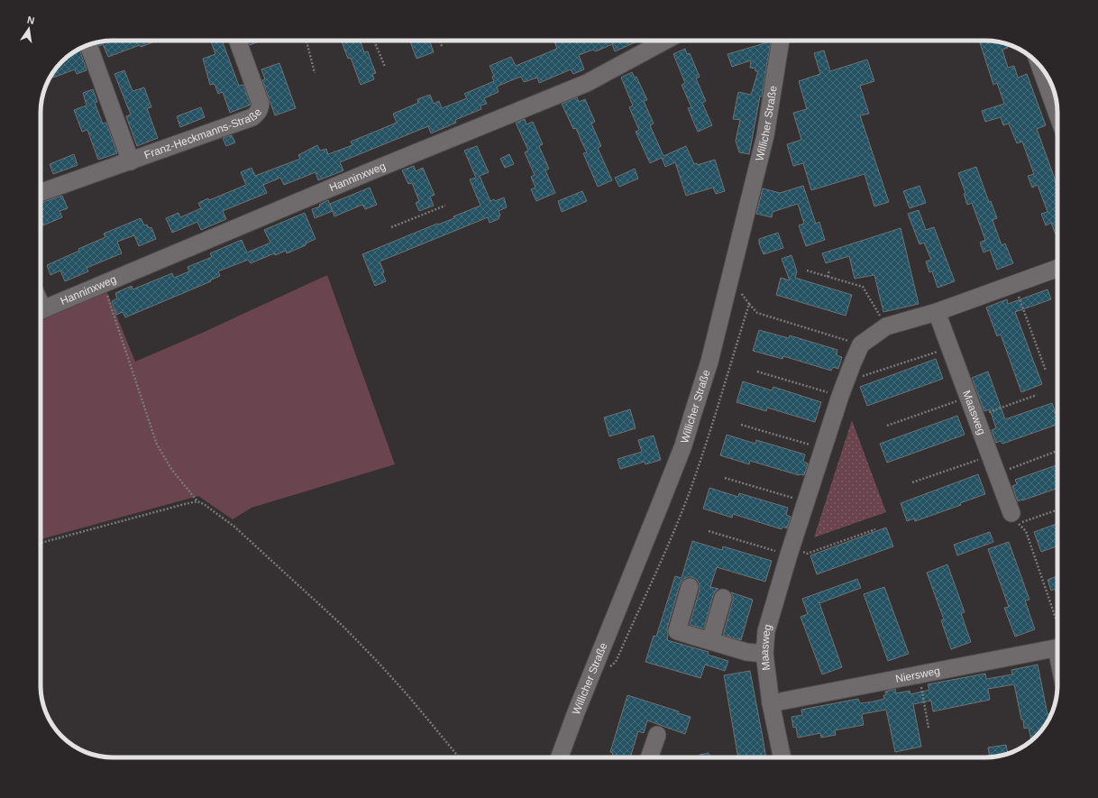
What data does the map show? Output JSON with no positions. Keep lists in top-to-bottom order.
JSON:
{
  "streets": {
    "street": [
      "Willicher Straße",
      "Franz-Heckmanns-Straße",
      "Hanninxweg",
      "Maasweg",
      "Niersweg"
    ]
  },
  "crossings": [
    ["Maasweg", "Niersweg"]
  ],
  "north": "top"
}
